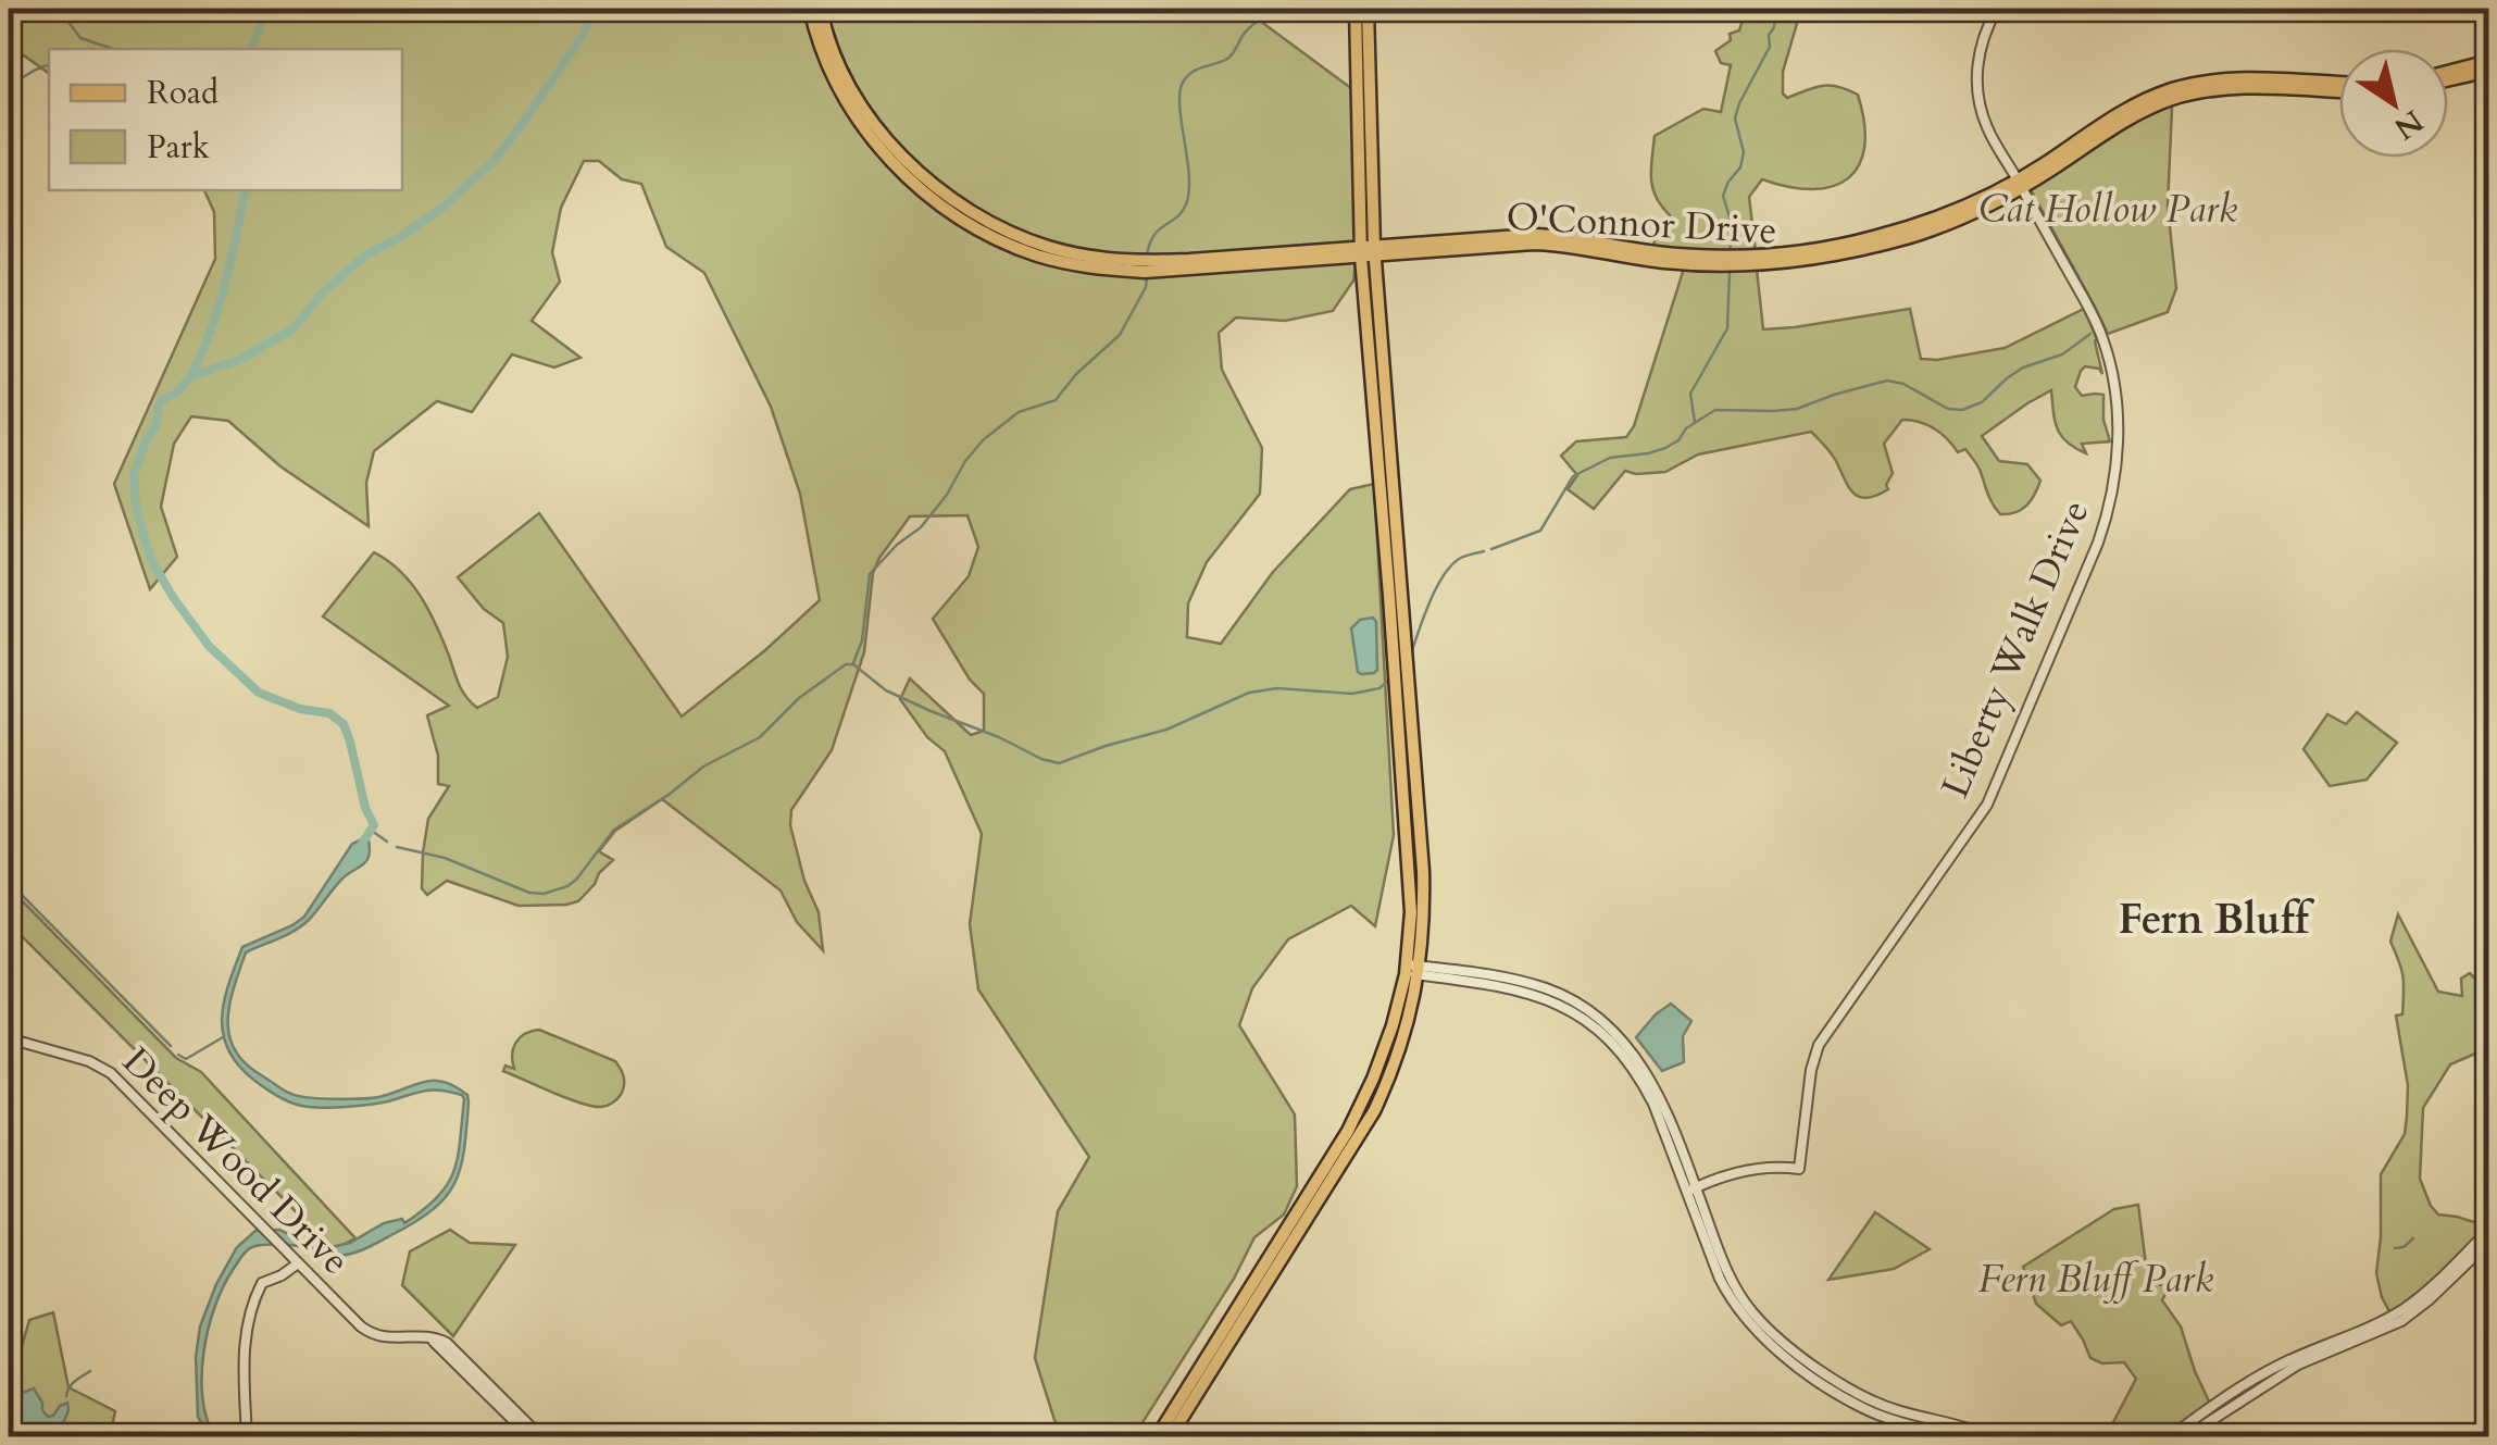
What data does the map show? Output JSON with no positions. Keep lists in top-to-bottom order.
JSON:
{
  "streets": {
    "main road": ["O'Connor Drive"],
    "street": ["Liberty Walk Drive", "Deep Wood Drive"]
  },
  "crossings": [
    ["O'Connor Drive", "Liberty Walk Drive"]
  ],
  "districts": ["Fern Bluff"],
  "parks": ["Cat Hollow Park", "Fern Bluff Park"],
  "legend": ["Road", "Park"],
  "north": "bottom right"
}
